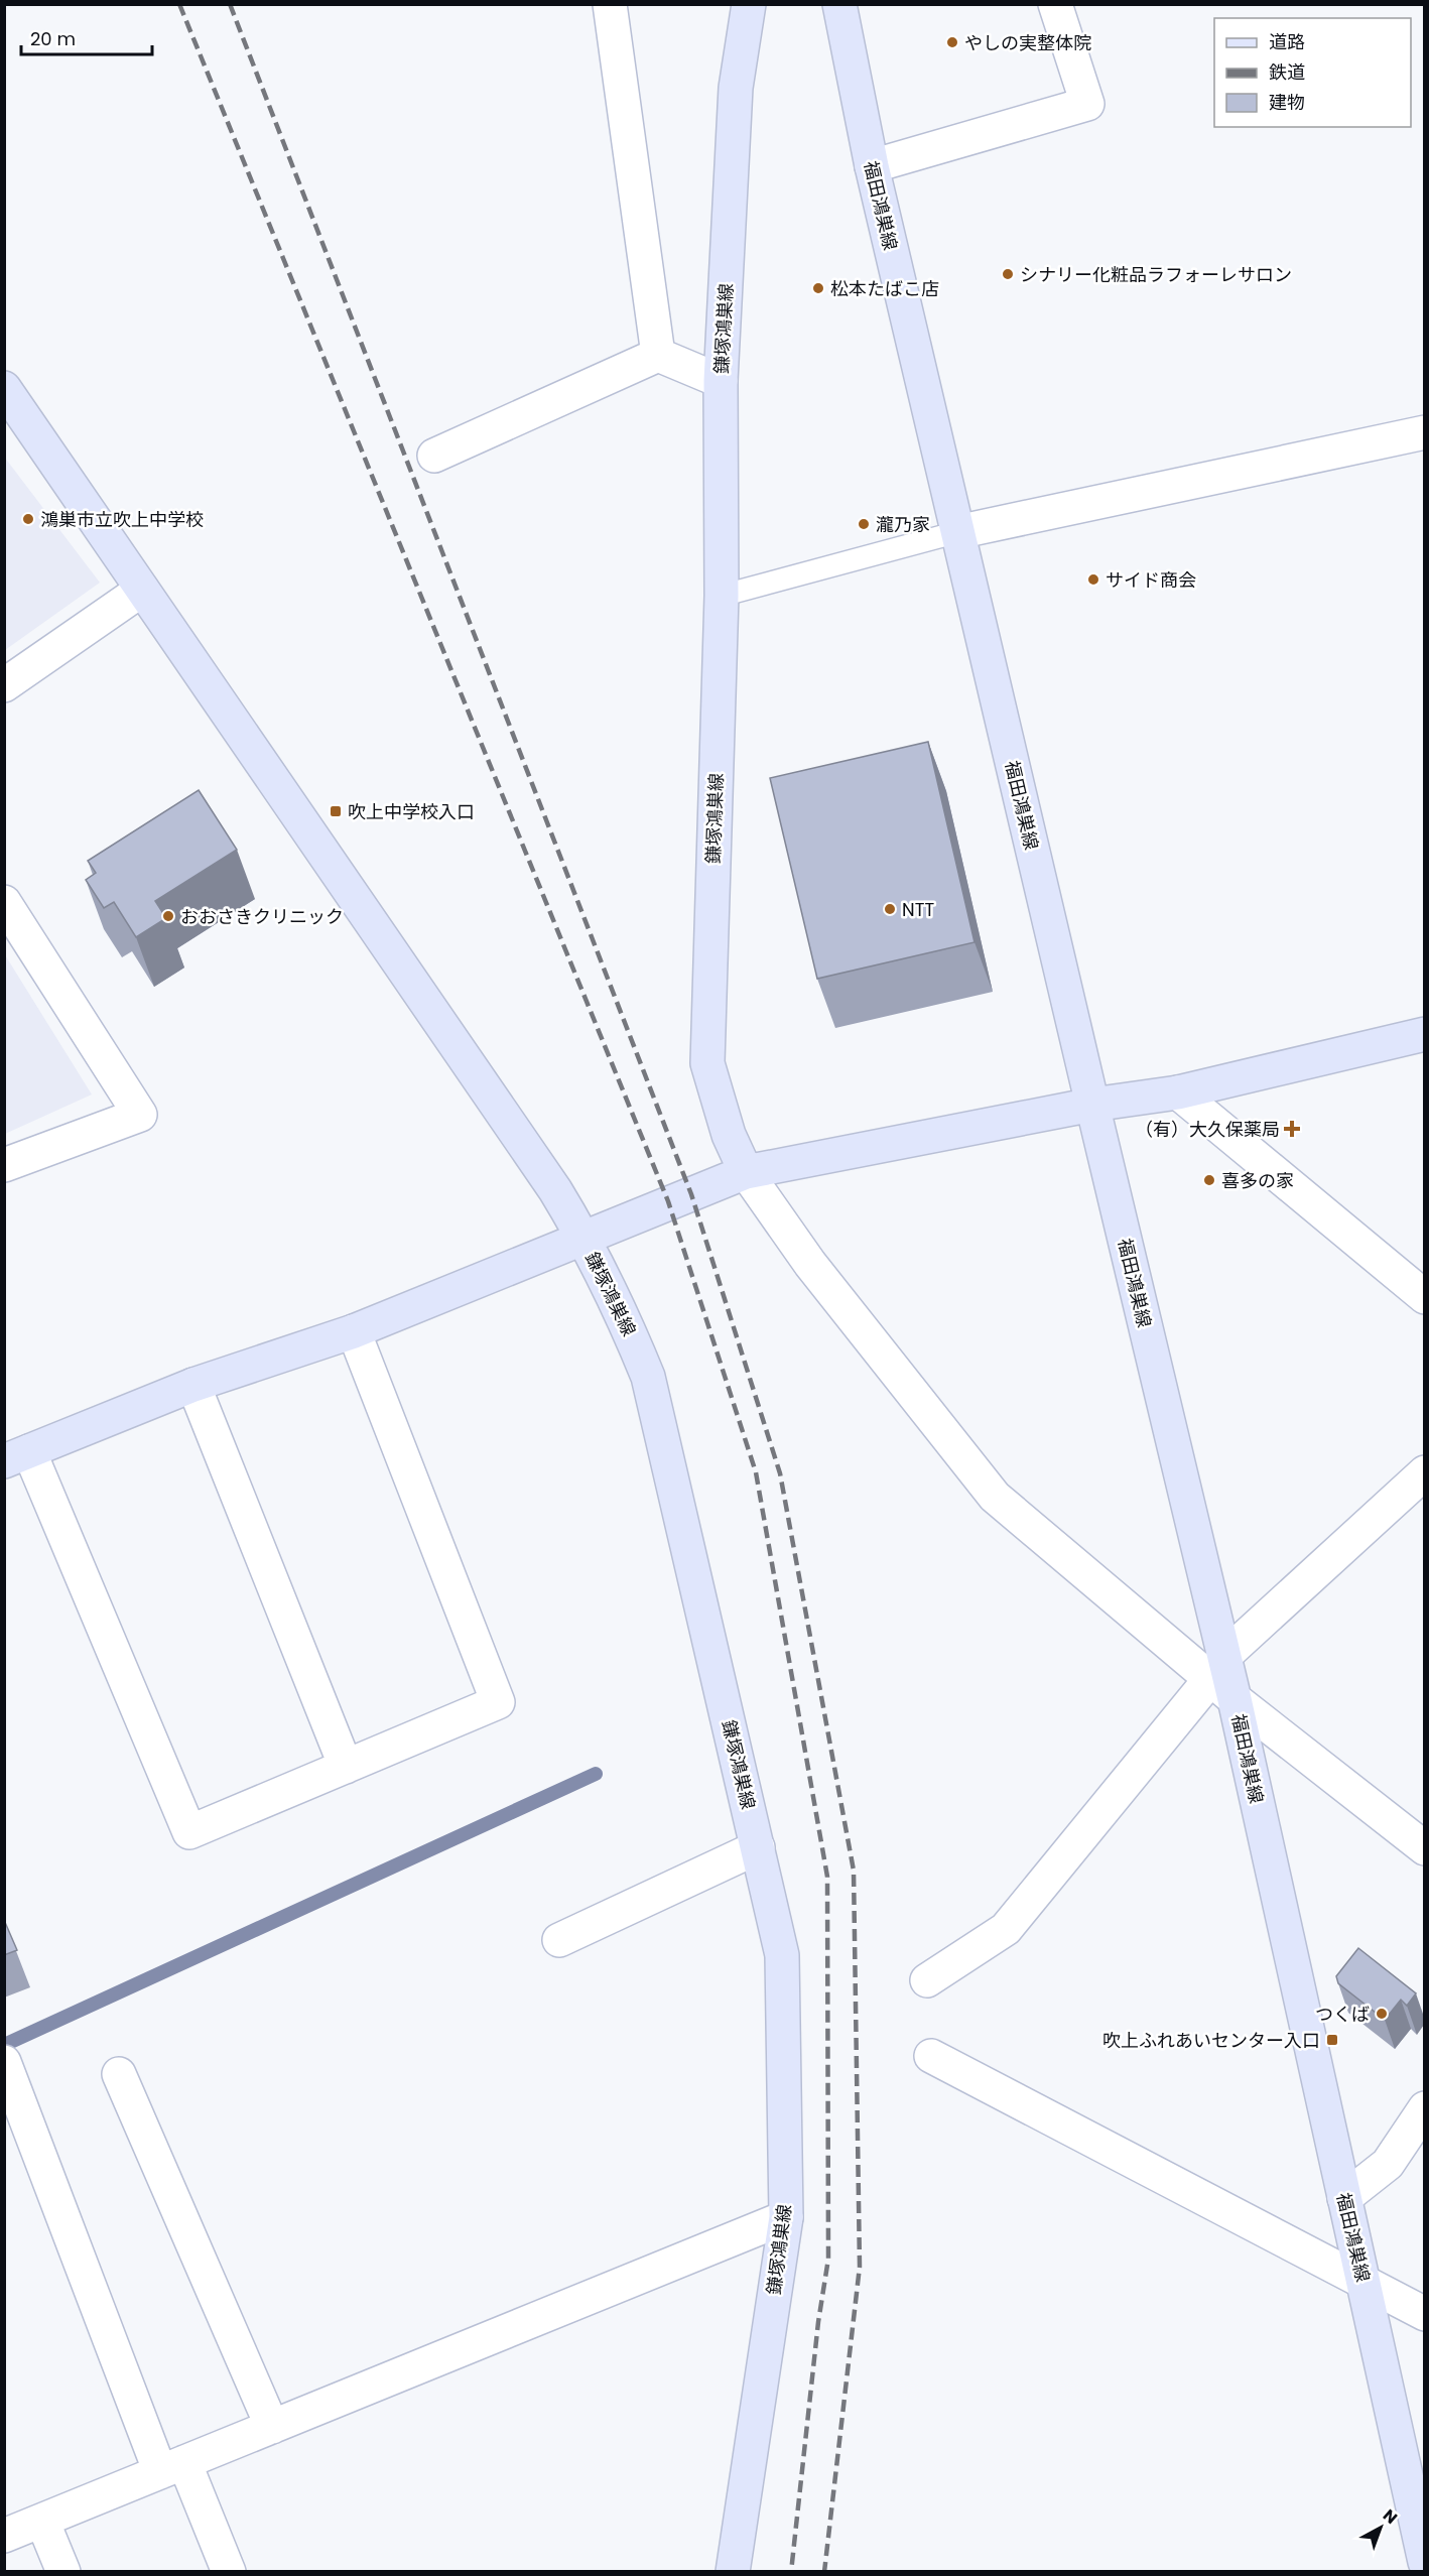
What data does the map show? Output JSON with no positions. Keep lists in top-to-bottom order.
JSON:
{
  "streets": {
    "main road": ["福田鴻巣線", "鎌塚鴻巣線"]
  },
  "places": {
    "other": [
      "やしの実整体院",
      "シナリー化粧品ラフォーレサロン",
      "松本たばこ店",
      "鴻巣市立吹上中学校",
      "瀧乃家",
      "サイド商会",
      "NTT",
      "おおさきクリニック",
      "喜多の家",
      "つくば"
    ],
    "transit": ["吹上中学校入口", "吹上ふれあいセンター入口"],
    "health": ["（有）大久保薬局"]
  },
  "legend": ["道路", "鉄道", "建物"],
  "scale_bar": "20 m",
  "north": "top right"
}
